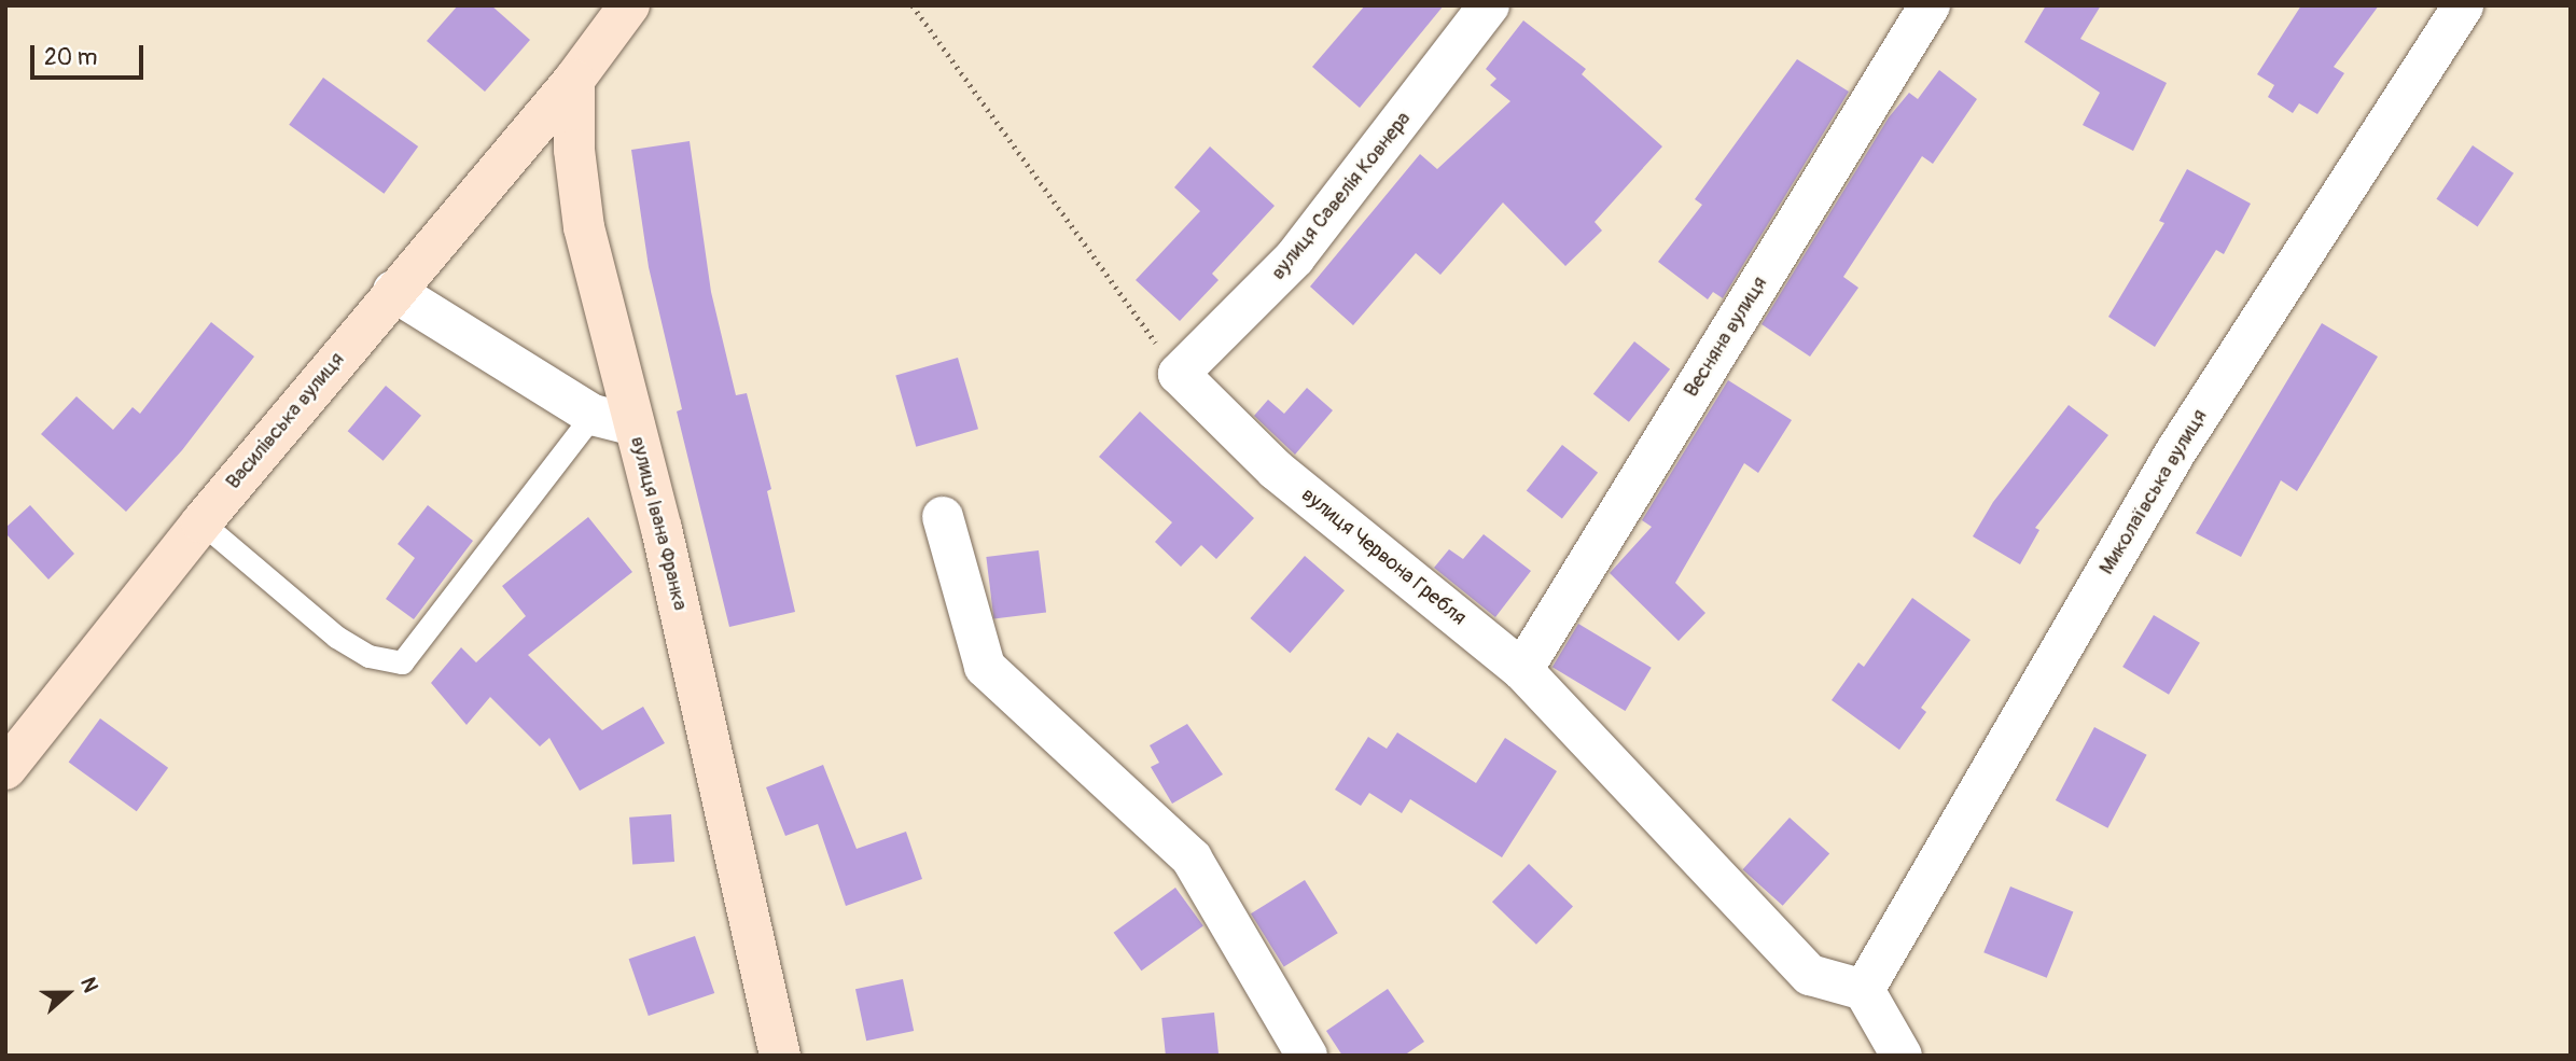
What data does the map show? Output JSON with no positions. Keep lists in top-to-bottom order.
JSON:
{
  "streets": {
    "main road": ["Василівська вулиця", "вулиця Івана Франка"],
    "street": [
      "вулиця Савелія Ковнера",
      "Весняна вулиця",
      "Миколаївська вулиця",
      "вулиця Червона Гребля"
    ]
  },
  "crossings": [
    ["вулиця Савелія Ковнера", "вулиця Червона Гребля"],
    ["Весняна вулиця", "вулиця Червона Гребля"],
    ["Василівська вулиця", "вулиця Івана Франка"],
    ["Миколаївська вулиця", "вулиця Червона Гребля"]
  ],
  "scale_bar": "20 m",
  "north": "right"
}
